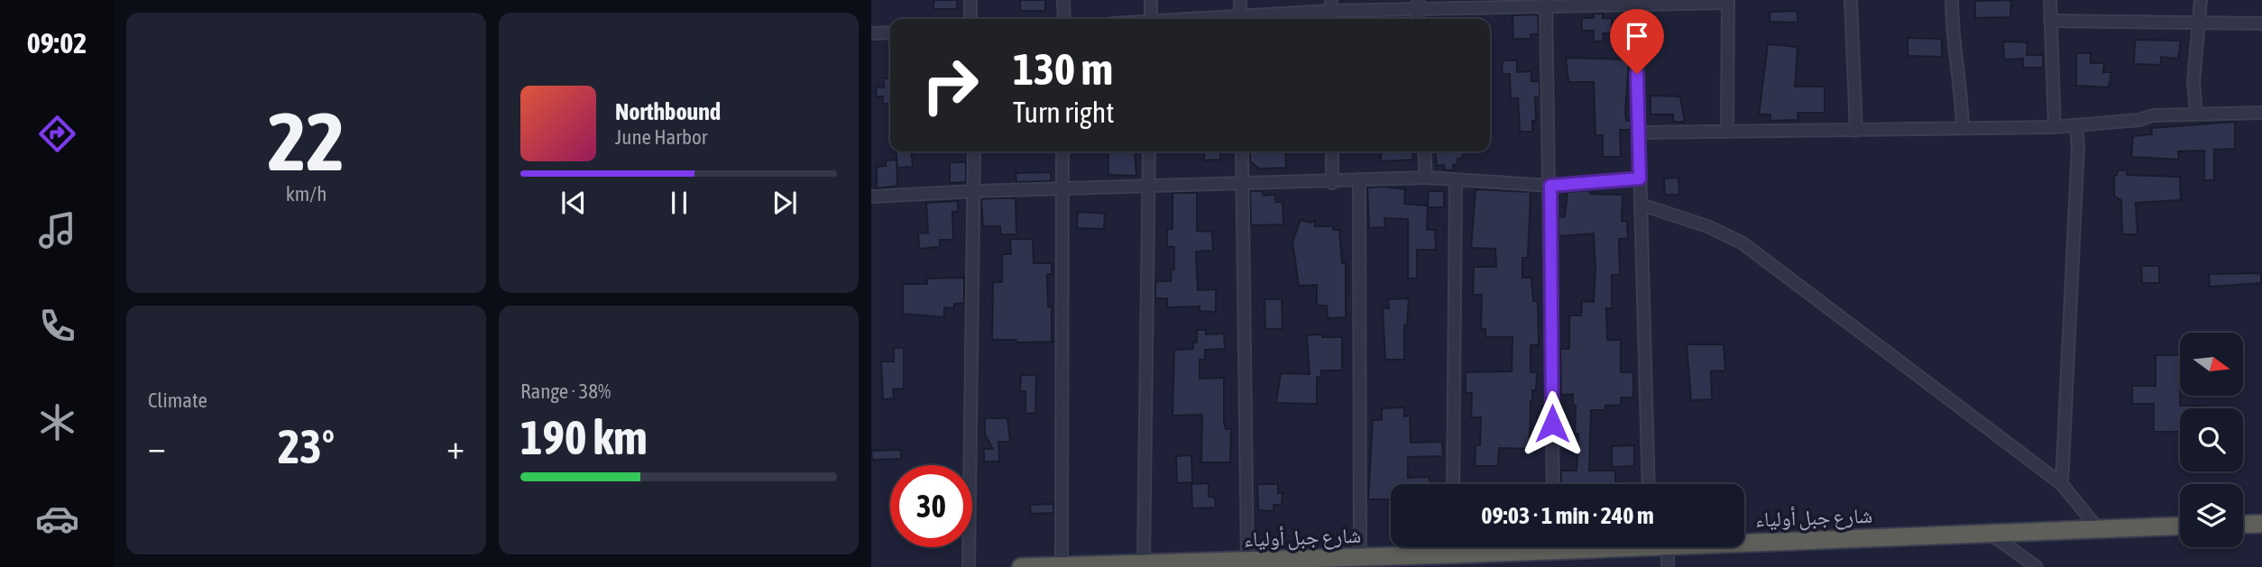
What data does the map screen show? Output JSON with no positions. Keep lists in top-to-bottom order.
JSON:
{
  "streets": {
    "highway": ["شارع جبل أولياء"]
  },
  "north": "right",
  "page": {
    "tabs": "09:02",
    "tile": [
      ["22", "km/h"],
      "Climate",
      ["Range · 38%", "190 km"]
    ],
    "turn": ["130 m", "Turn right"],
    "song": ["Northbound", "June Harbor"],
    "heat": ["−", "23°", "+"],
    "limit": "30",
    "trip": "09:03 · 1 min · 240 m"
  }
}
